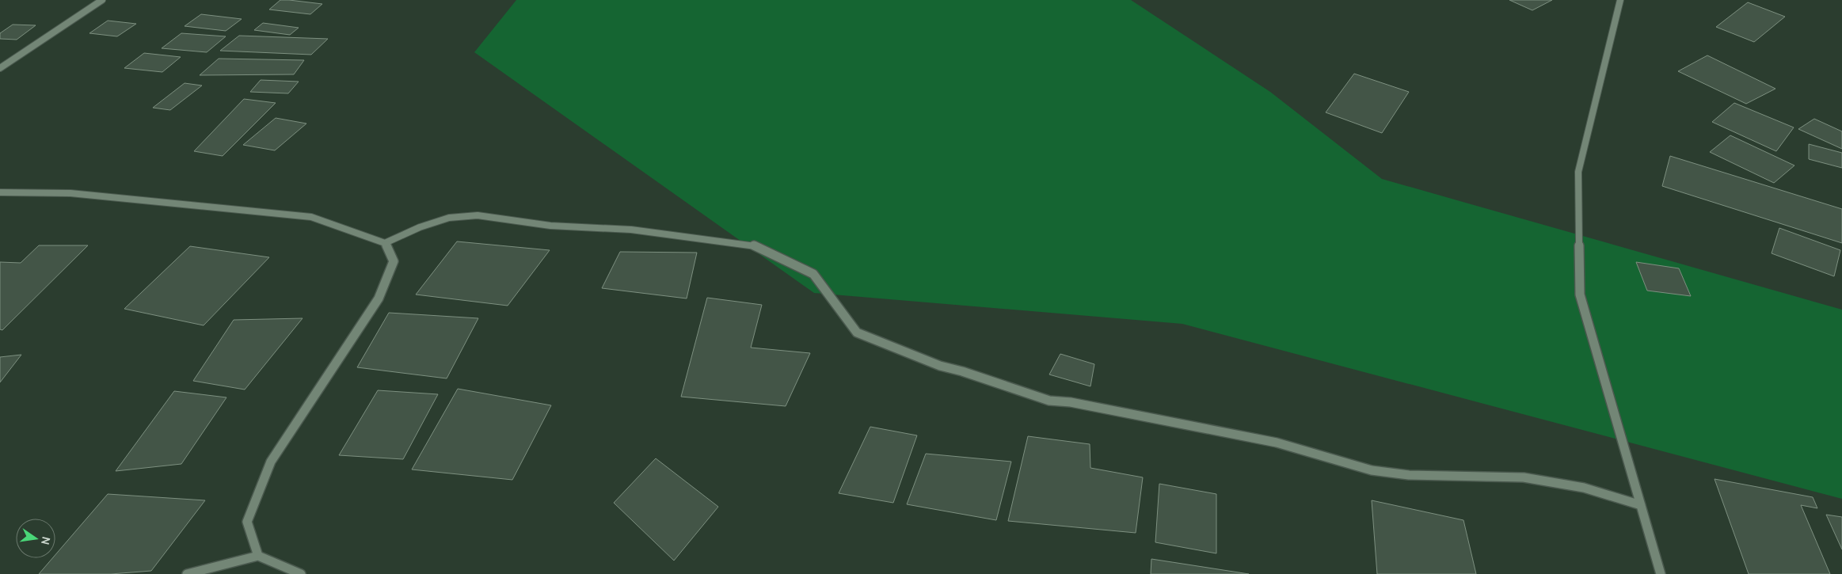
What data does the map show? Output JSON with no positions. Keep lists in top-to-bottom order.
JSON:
{
  "north": "right"
}
